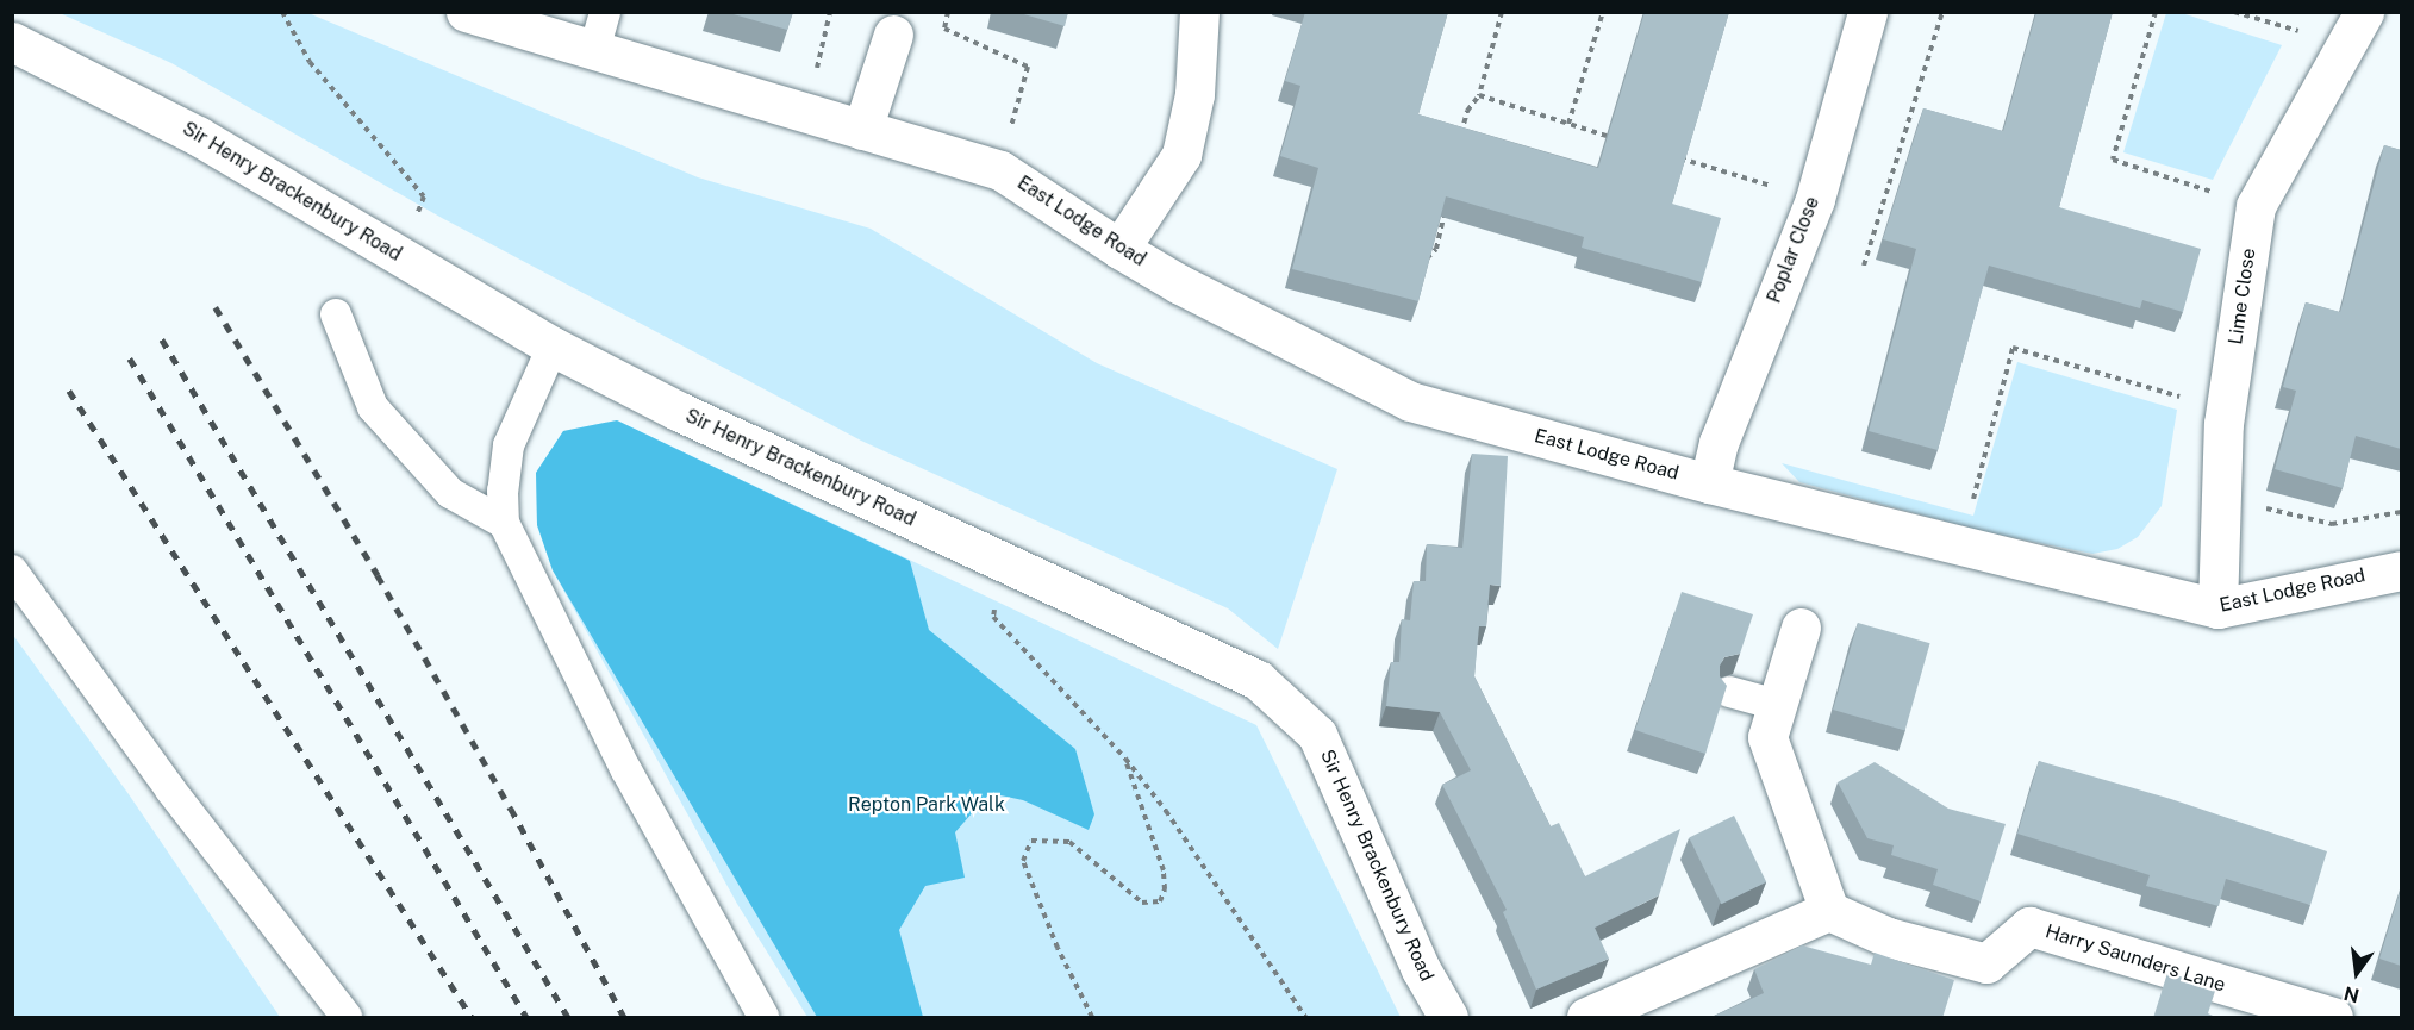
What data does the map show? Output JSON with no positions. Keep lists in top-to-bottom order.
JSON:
{
  "streets": {
    "street": [
      "Sir Henry Brackenbury Road",
      "East Lodge Road",
      "Poplar Close",
      "Lime Close",
      "Harry Saunders Lane"
    ]
  },
  "crossings": [
    ["East Lodge Road", "Poplar Close"],
    ["East Lodge Road", "Lime Close"]
  ],
  "parks": ["Repton Park Walk"],
  "north": "bottom"
}
